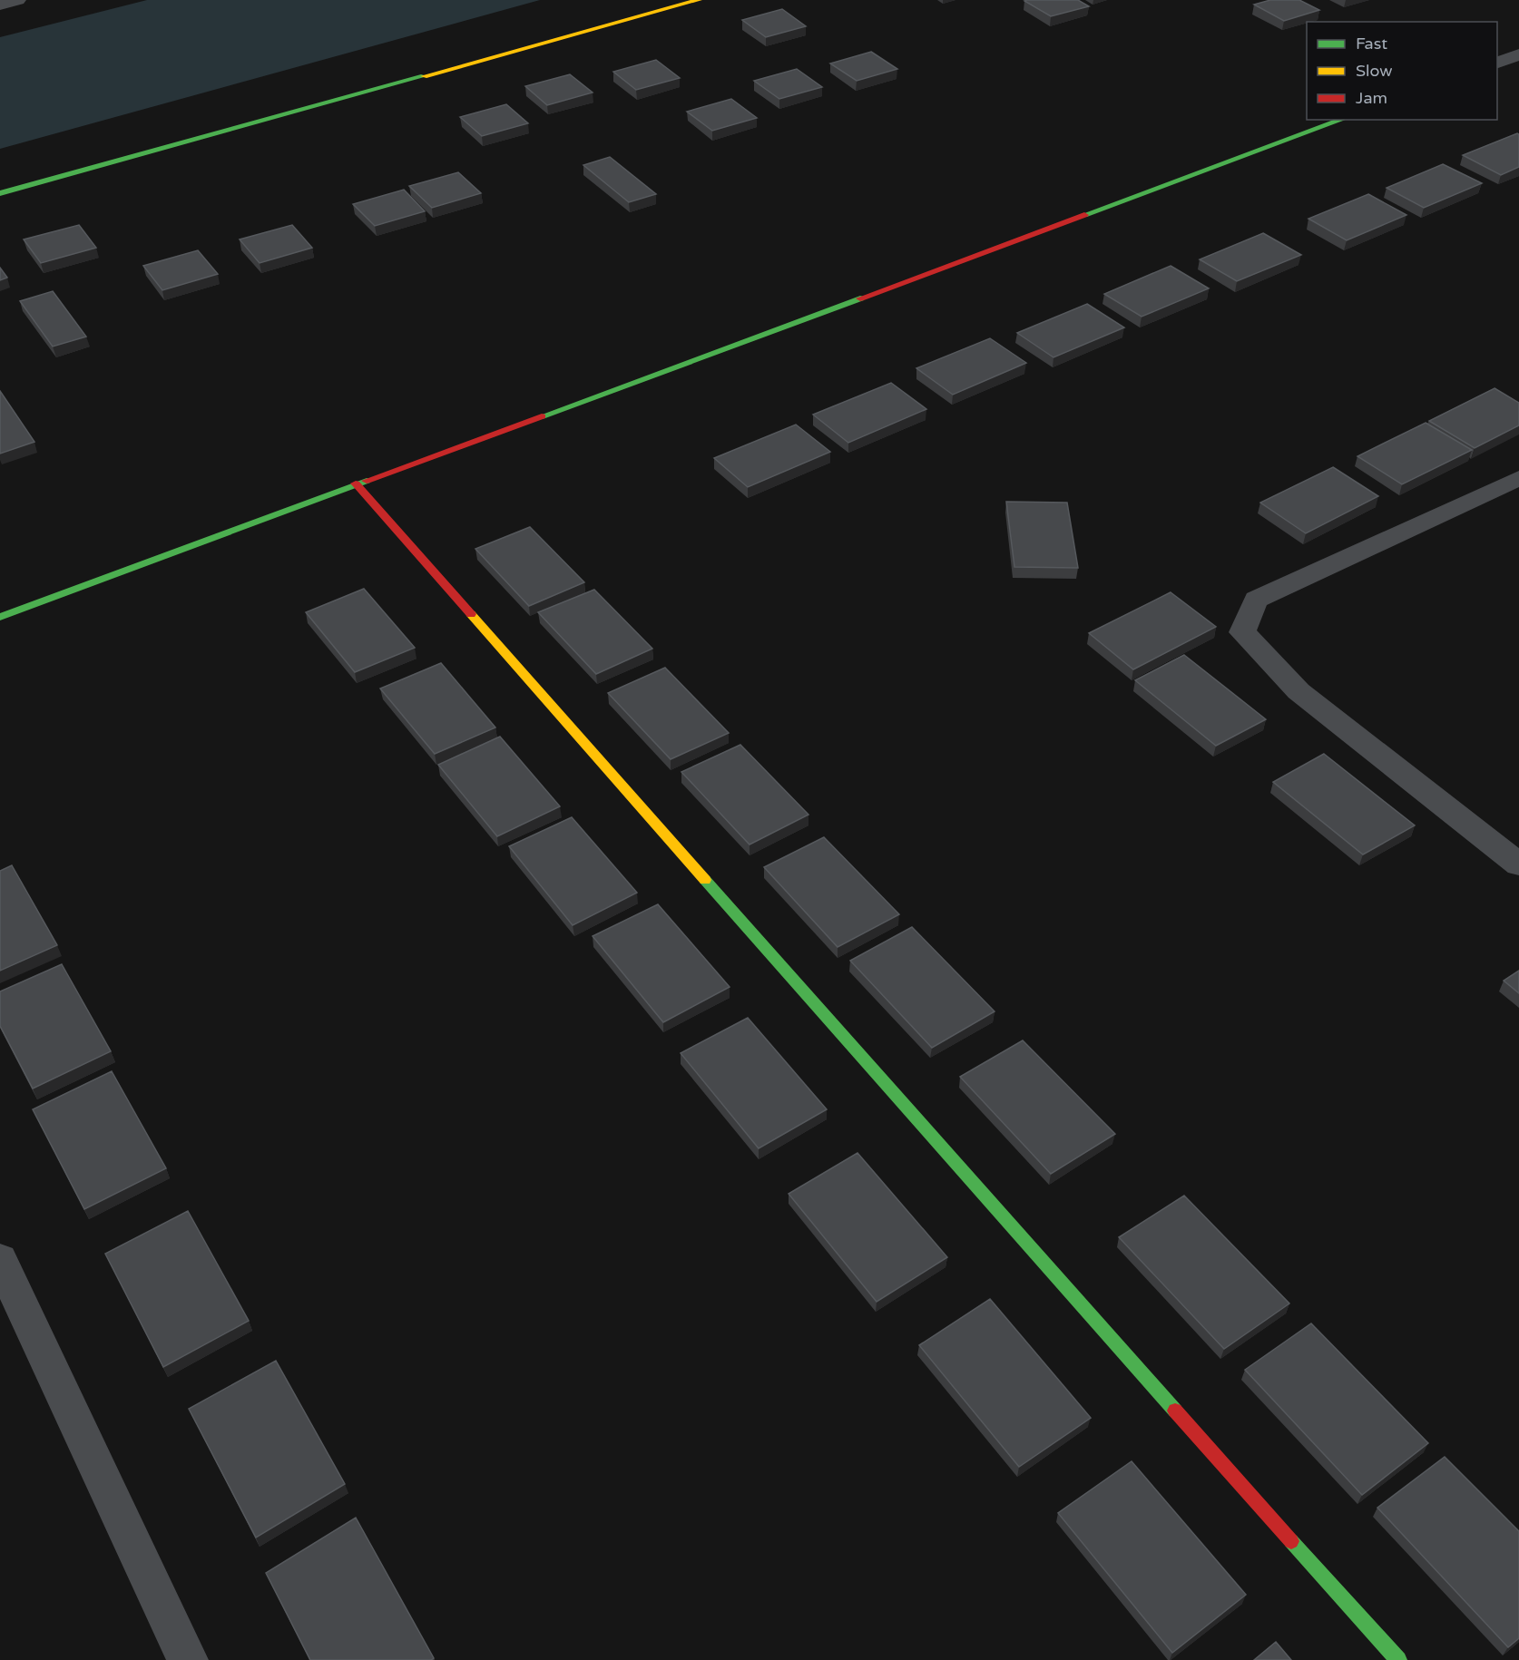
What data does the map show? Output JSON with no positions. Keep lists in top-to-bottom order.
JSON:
{
  "legend": ["Fast", "Slow", "Jam"]
}
